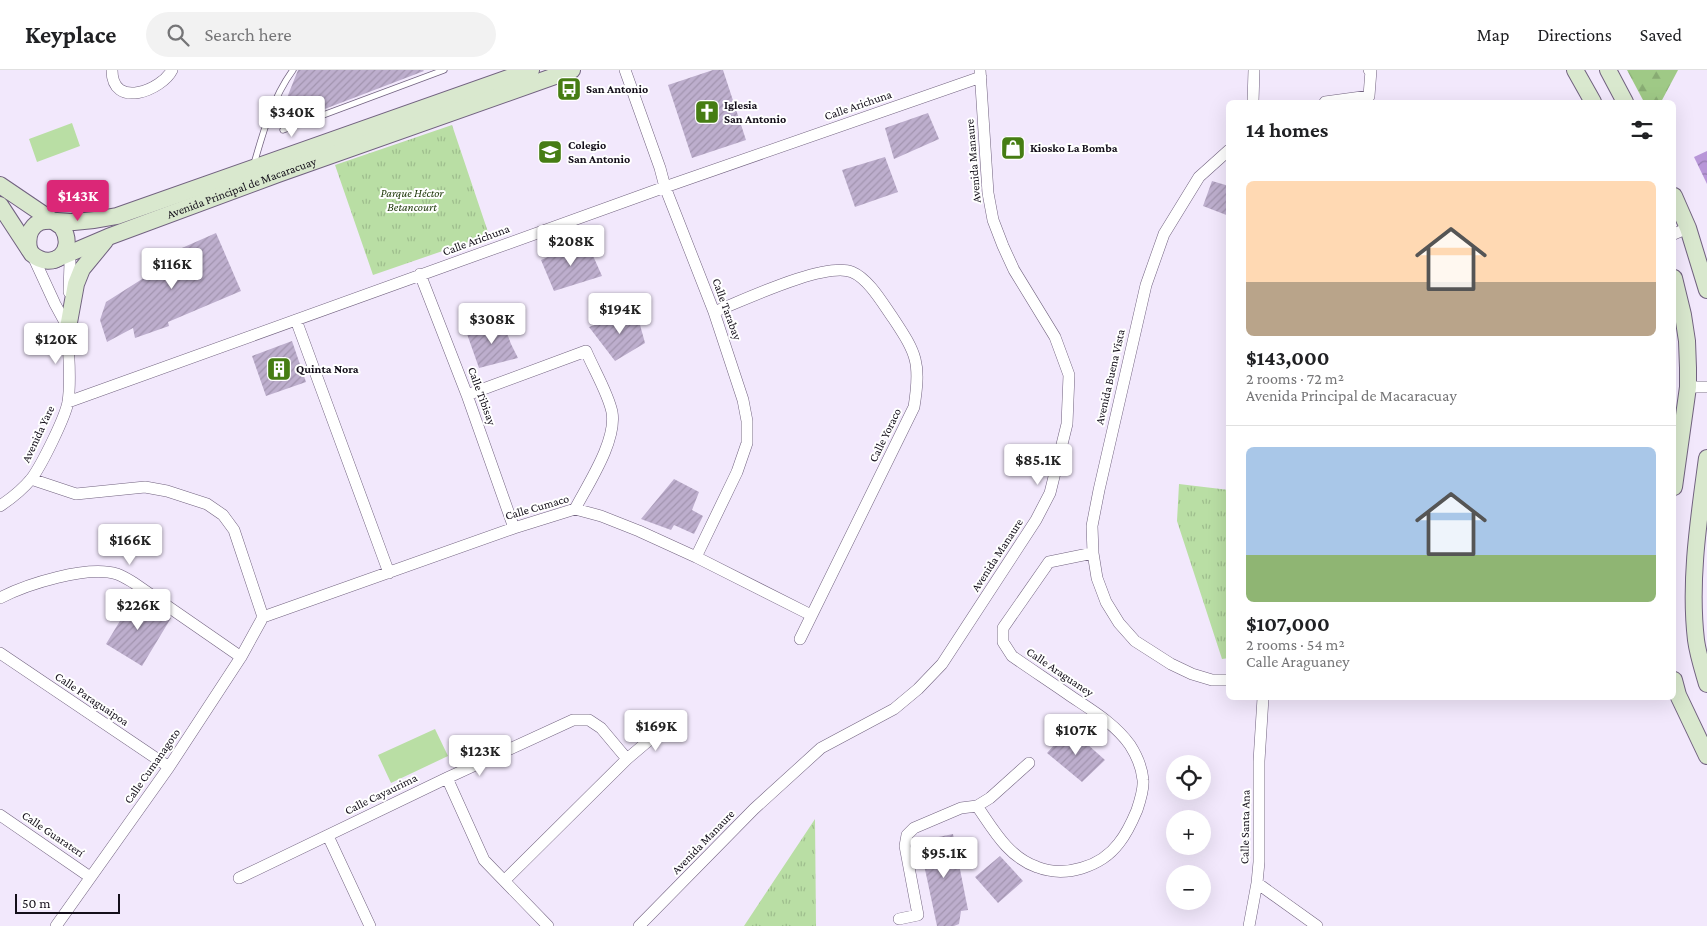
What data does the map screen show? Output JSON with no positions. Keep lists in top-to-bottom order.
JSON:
{
  "streets": {
    "street": [
      "Calle Arichuna",
      "Avenida Manaure",
      "Avenida Principal de Macaracuay",
      "Calle Tarabay",
      "Avenida Buena Vista",
      "Calle Tibisay",
      "Avenida Yare",
      "Calle Yoraco",
      "Calle Cumaco",
      "Calle Araguaney",
      "Calle Paraguaipoa",
      "Calle Cumanagoto",
      "Calle Cayaurima",
      "Calle Santa Ana",
      "Calle Guaraterí"
    ]
  },
  "crossings": [
    ["Calle Arichuna", "Avenida Manaure"],
    ["Calle Arichuna", "Calle Tarabay"],
    ["Calle Arichuna", "Calle Tibisay"],
    ["Calle Arichuna", "Avenida Yare"],
    ["Avenida Principal de Macaracuay", "Avenida Yare"],
    ["Calle Tarabay", "Calle Yoraco"],
    ["Calle Tarabay", "Calle Cumaco"],
    ["Avenida Buena Vista", "Calle Araguaney"],
    ["Calle Tibisay", "Calle Cumaco"],
    ["Calle Yoraco", "Calle Cumaco"],
    ["Calle Cumaco", "Calle Cumanagoto"],
    ["Calle Paraguaipoa", "Calle Cumanagoto"],
    ["Calle Cumanagoto", "Calle Guaraterí"]
  ],
  "parks": ["Parque Héctor Betancourt"],
  "places": {
    "bus stop": ["San Antonio"],
    "church": ["Iglesia San Antonio"],
    "shop": ["Kiosko La Bomba"],
    "school or university": ["Colegio San Antonio"],
    "building": ["Quinta Nora"]
  },
  "scale_bar": "50 m",
  "page": {
    "header": "Keyplace",
    "search": "Search here",
    "nav": ["Map", "Directions", "Saved"],
    "price": [
      "$340K",
      "$143K",
      "$208K",
      "$116K",
      "$194K",
      "$308K",
      "$120K",
      "$85.1K",
      "$166K",
      "$226K",
      "$169K",
      "$107K",
      "$123K",
      "$95.1K"
    ],
    "heading": "14 homes",
    "list": [
      {
        "name": "$143,000",
        "note": "2 rooms · 72 m² · Avenida Principal de Macaracuay"
      },
      {
        "name": "$107,000",
        "note": "2 rooms · 54 m² · Calle Araguaney"
      }
    ],
    "map_buttons": ["+", "−"],
    "scale": "50 m"
  }
}
